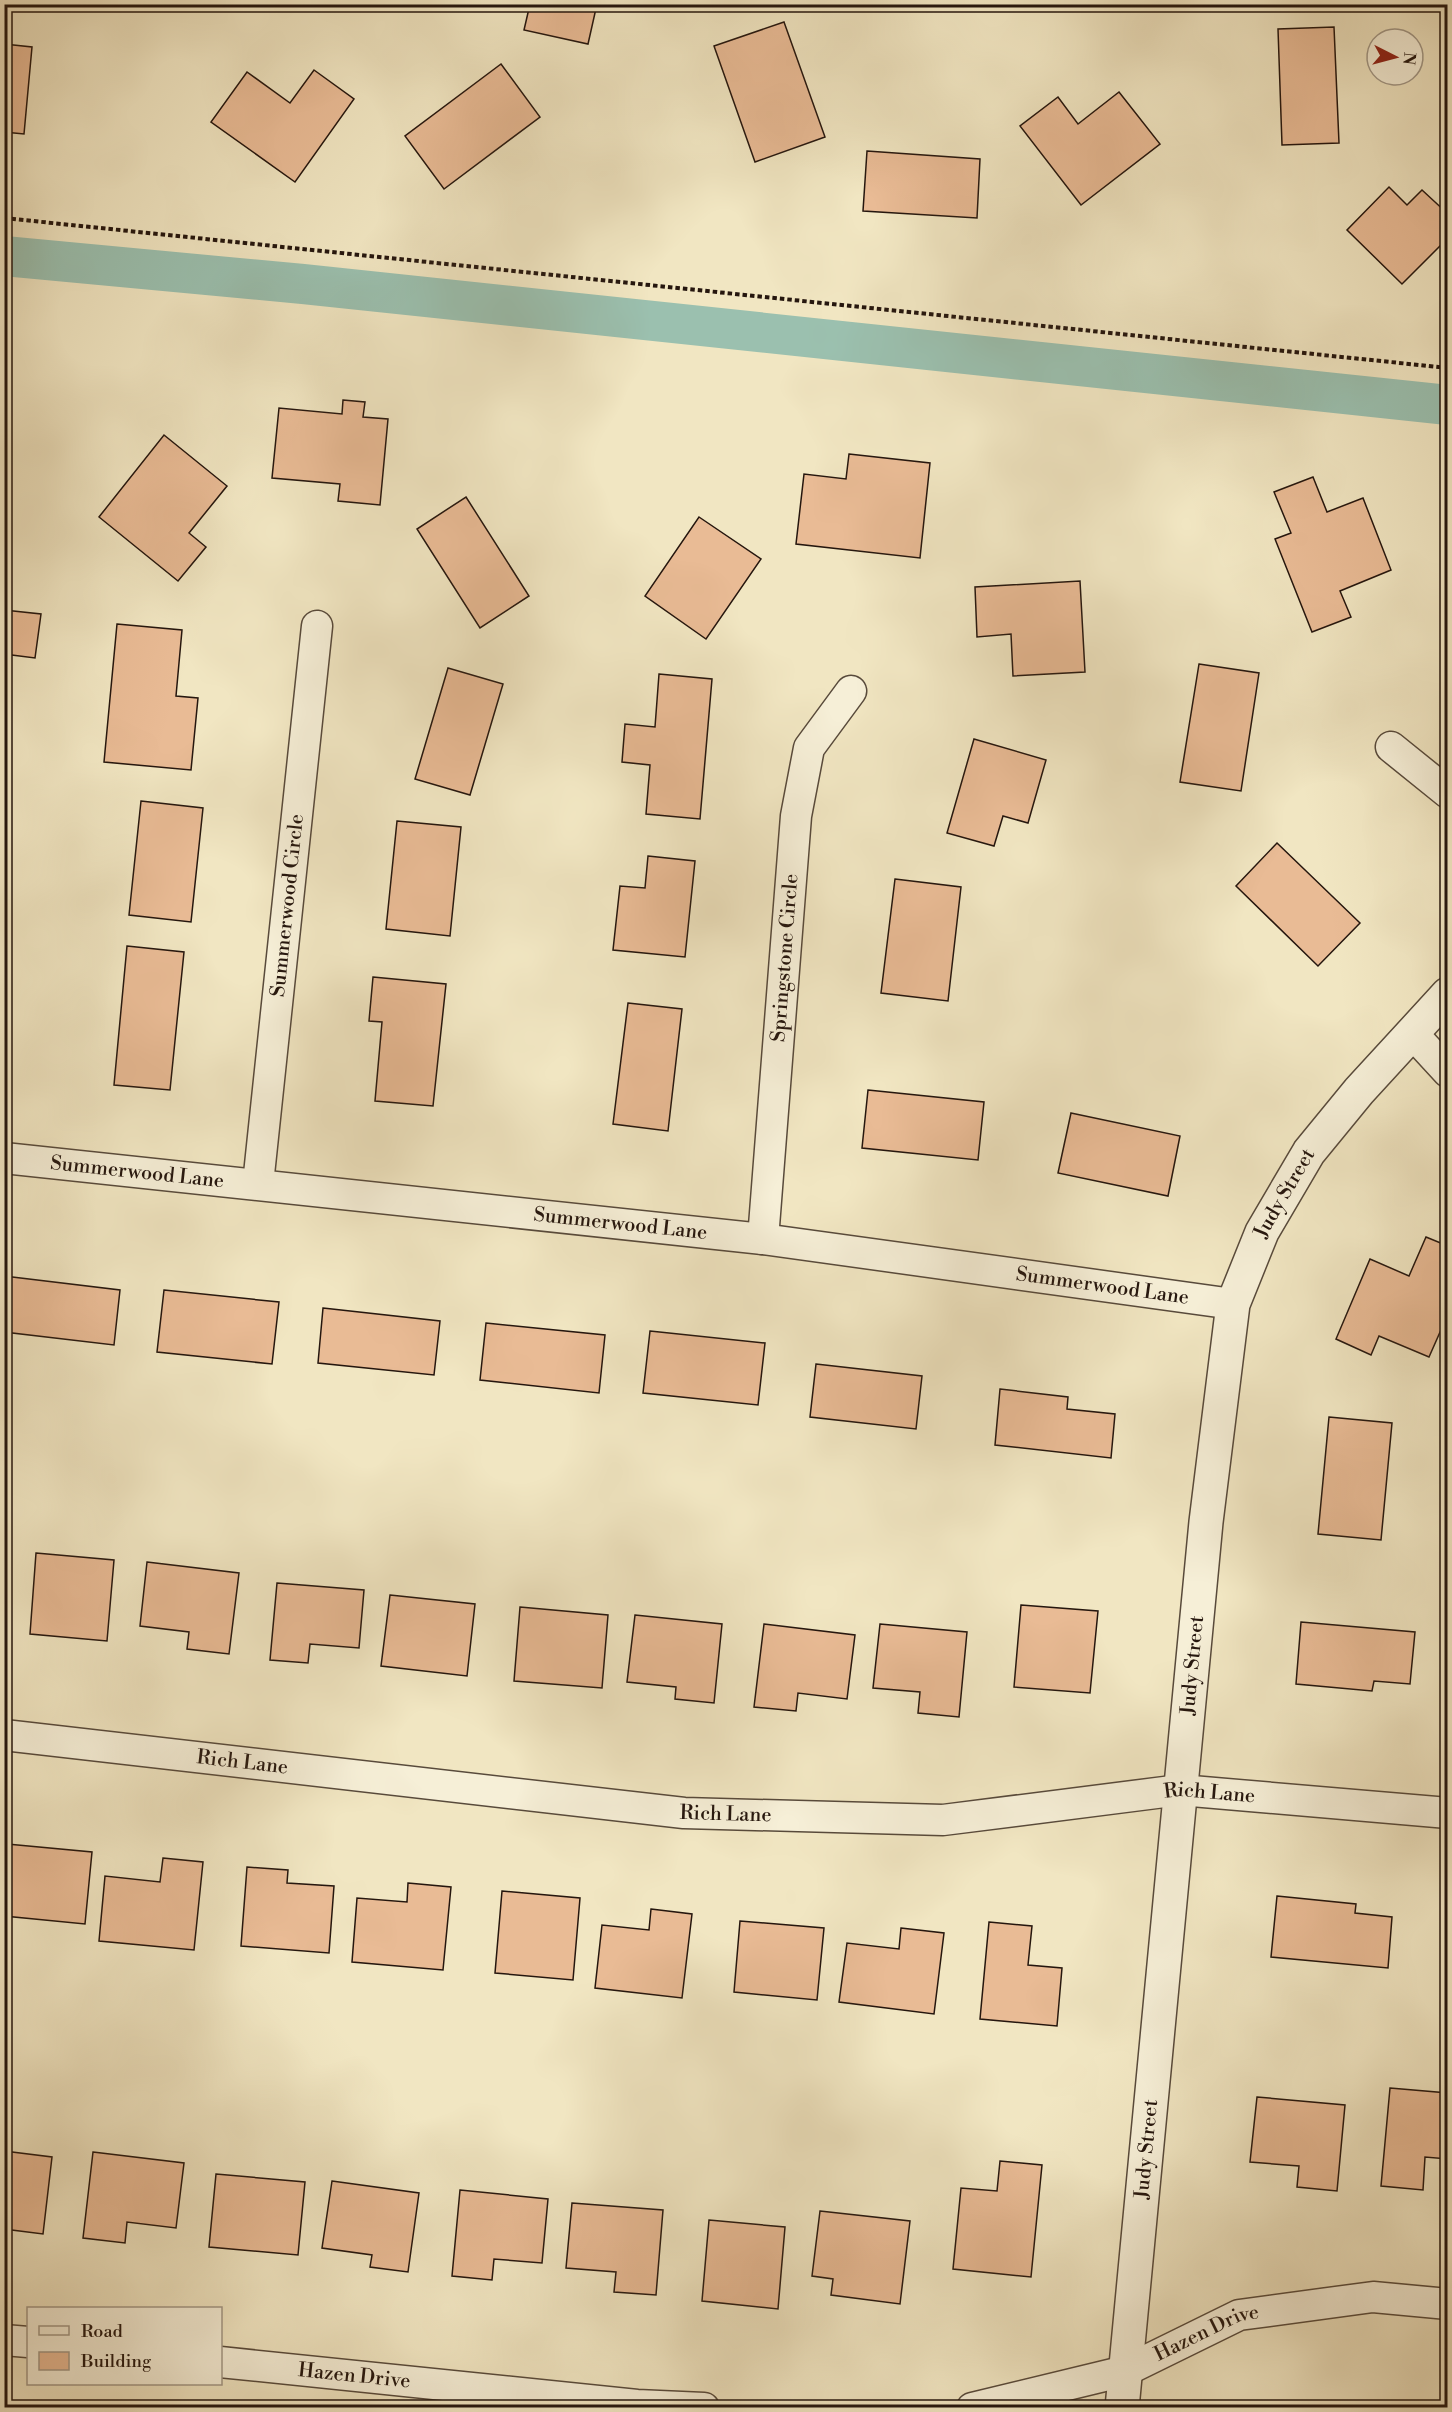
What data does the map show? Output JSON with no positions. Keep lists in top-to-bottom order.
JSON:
{
  "streets": {
    "street": [
      "Summerwood Circle",
      "Springstone Circle",
      "Summerwood Lane",
      "Judy Street",
      "Rich Lane",
      "Hazen Drive"
    ]
  },
  "crossings": [
    ["Summerwood Circle", "Summerwood Lane"],
    ["Springstone Circle", "Summerwood Lane"],
    ["Summerwood Lane", "Judy Street"],
    ["Judy Street", "Rich Lane"],
    ["Judy Street", "Hazen Drive"]
  ],
  "legend": ["Road", "Building"],
  "north": "right"
}
